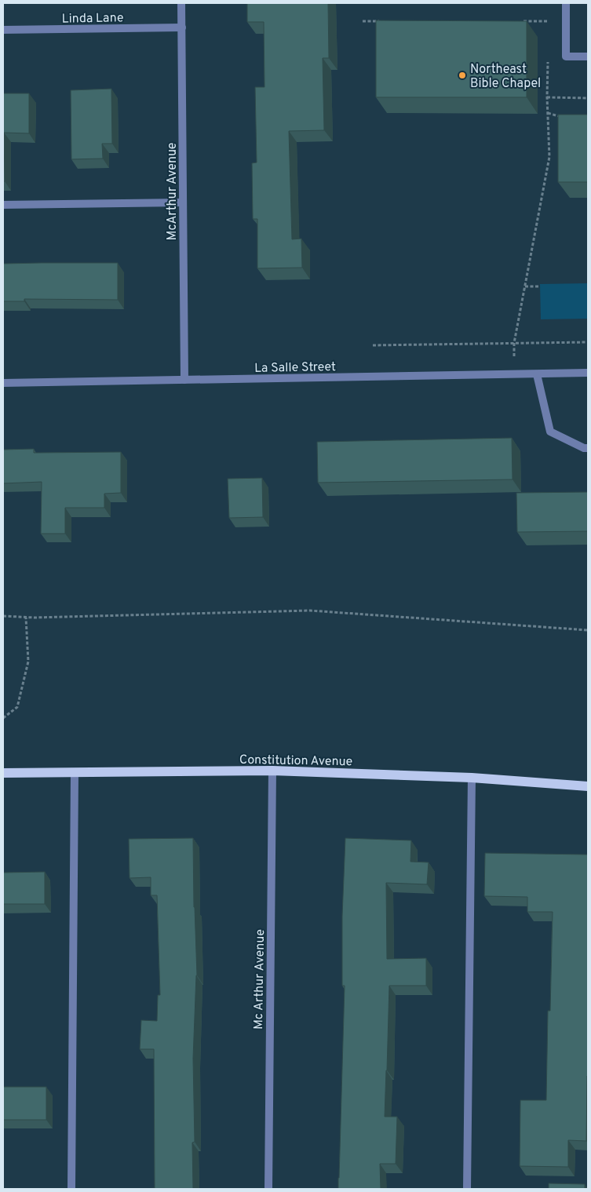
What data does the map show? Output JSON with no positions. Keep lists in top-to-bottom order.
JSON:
{
  "streets": {
    "main road": ["Constitution Avenue"],
    "street": [
      "Linda Lane",
      "McArthur Avenue",
      "La Salle Street",
      "Mc Arthur Avenue"
    ]
  },
  "crossings": [
    ["Linda Lane", "McArthur Avenue"],
    ["McArthur Avenue", "La Salle Street"],
    ["Constitution Avenue", "Mc Arthur Avenue"]
  ],
  "places": ["Northeast Bible Chapel"]
}
